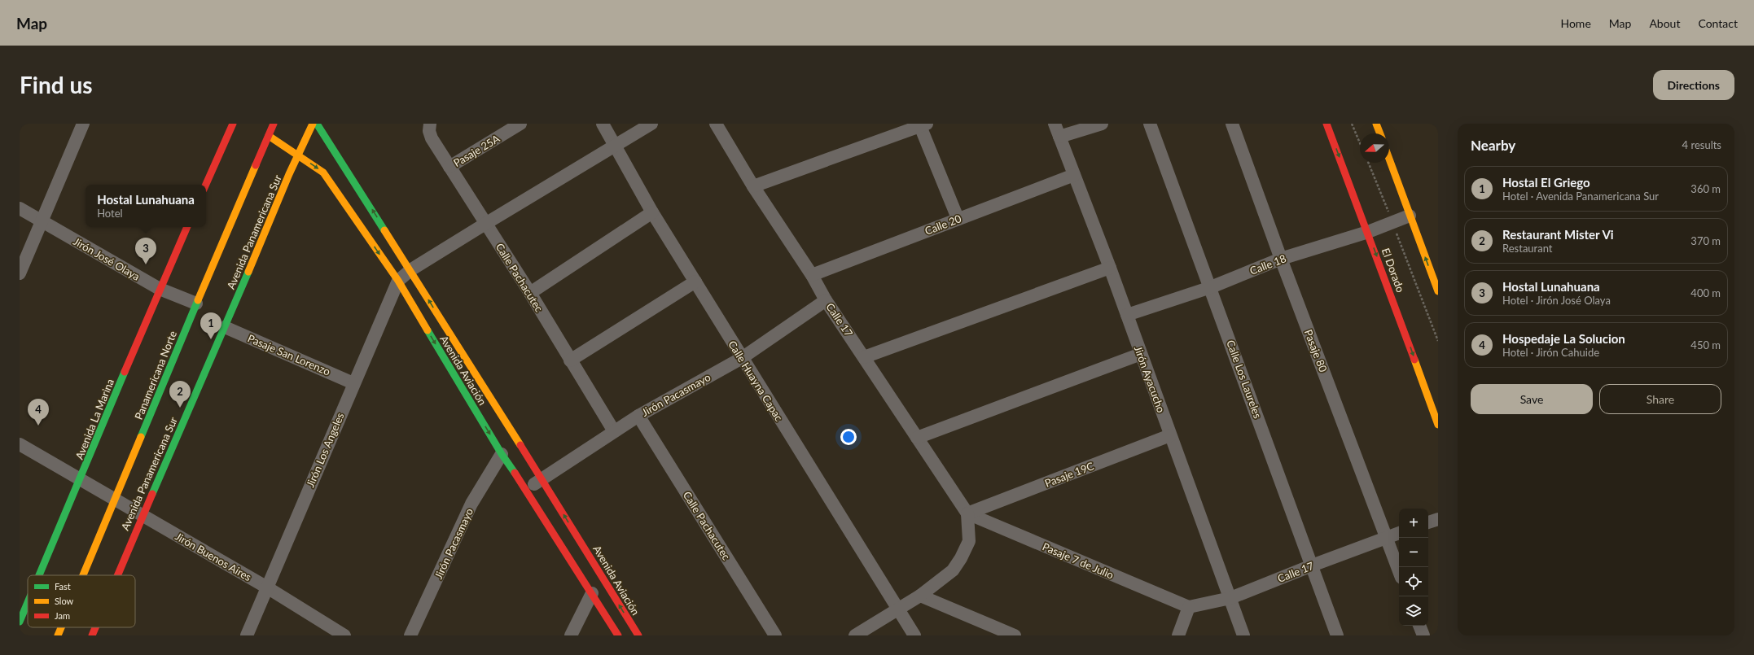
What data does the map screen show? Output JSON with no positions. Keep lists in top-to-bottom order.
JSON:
{
  "streets": {
    "main road": [
      "Avenida Panamericana Sur",
      "El Dorado",
      "Avenida Aviación",
      "Panamericana Norte",
      "Avenida La Marina"
    ],
    "street": [
      "Pasaje 25A",
      "Calle 20",
      "Jirón José Olaya",
      "Calle 18",
      "Calle Pachacutec",
      "Calle 17",
      "Pasaje 80",
      "Pasaje San Lorenzo",
      "Jirón Ayacucho",
      "Calle Los Laureles",
      "Calle Huayna Capac",
      "Jirón Pacasmayo",
      "Jirón Los Angeles",
      "Pasaje 19C",
      "Jirón Buenos Aires",
      "Pasaje 7 de Julio"
    ]
  },
  "crossings": [
    ["Pasaje 25A", "Calle Pachacutec"],
    ["Calle 20", "Calle 17"],
    ["Calle 20", "Jirón Ayacucho"],
    ["Avenida Panamericana Sur", "Pasaje San Lorenzo"],
    ["Avenida Panamericana Sur", "Avenida Aviación"],
    ["Avenida Panamericana Sur", "Jirón Buenos Aires"],
    ["Jirón José Olaya", "Panamericana Norte"],
    ["Jirón José Olaya", "Avenida La Marina"],
    ["Calle 18", "El Dorado"],
    ["Calle 18", "Pasaje 80"],
    ["Calle 18", "Jirón Ayacucho"],
    ["Calle 18", "Calle Los Laureles"],
    ["Calle Pachacutec", "Jirón Pacasmayo"],
    ["Calle Pachacutec", "Jirón Los Angeles"],
    ["Calle 17", "Pasaje 80"],
    ["Calle 17", "Jirón Ayacucho"],
    ["Calle 17", "Calle Los Laureles"],
    ["Calle 17", "Jirón Pacasmayo"],
    ["Calle 17", "Pasaje 19C"],
    ["Calle 17", "Pasaje 7 de Julio"],
    ["Pasaje San Lorenzo", "Jirón Los Angeles"],
    ["Avenida Aviación", "Panamericana Norte"],
    ["Avenida Aviación", "Jirón Pacasmayo"],
    ["Avenida Aviación", "Jirón Los Angeles"],
    ["Panamericana Norte", "Jirón Buenos Aires"],
    ["Jirón Ayacucho", "Pasaje 19C"],
    ["Calle Huayna Capac", "Jirón Pacasmayo"],
    ["Calle Huayna Capac", "Jirón Los Angeles"],
    ["Avenida La Marina", "Jirón Buenos Aires"],
    ["Jirón Los Angeles", "Jirón Buenos Aires"],
    ["Pasaje 19C", "Pasaje 7 de Julio"]
  ],
  "legend": ["Fast", "Slow", "Jam"],
  "north": "left",
  "page": {
    "header": "Map",
    "nav": [
      "Home",
      "Map",
      "About",
      "Contact"
    ],
    "buttons": [
      "Directions",
      ["Save", "Share"]
    ],
    "title": "Find us",
    "heading": ["Nearby", "4 results"],
    "list": [
      {
        "mark": "1",
        "name": "Hostal El Griego",
        "note": "Hotel · Avenida Panamericana Sur",
        "value": "360 m"
      },
      {
        "mark": "2",
        "name": "Restaurant Mister Vi",
        "note": "Restaurant",
        "value": "370 m"
      },
      {
        "mark": "3",
        "name": "Hostal Lunahuana",
        "note": "Hotel · Jirón José Olaya",
        "value": "400 m"
      },
      {
        "mark": "4",
        "name": "Hospedaje La Solucion",
        "note": "Hotel · Jirón Cahuide",
        "value": "450 m"
      }
    ],
    "popup": ["Hostal Lunahuana", "Hotel"],
    "pins": [
      "3",
      "1",
      "2",
      "4"
    ],
    "map_buttons": ["+", "−"]
  }
}
